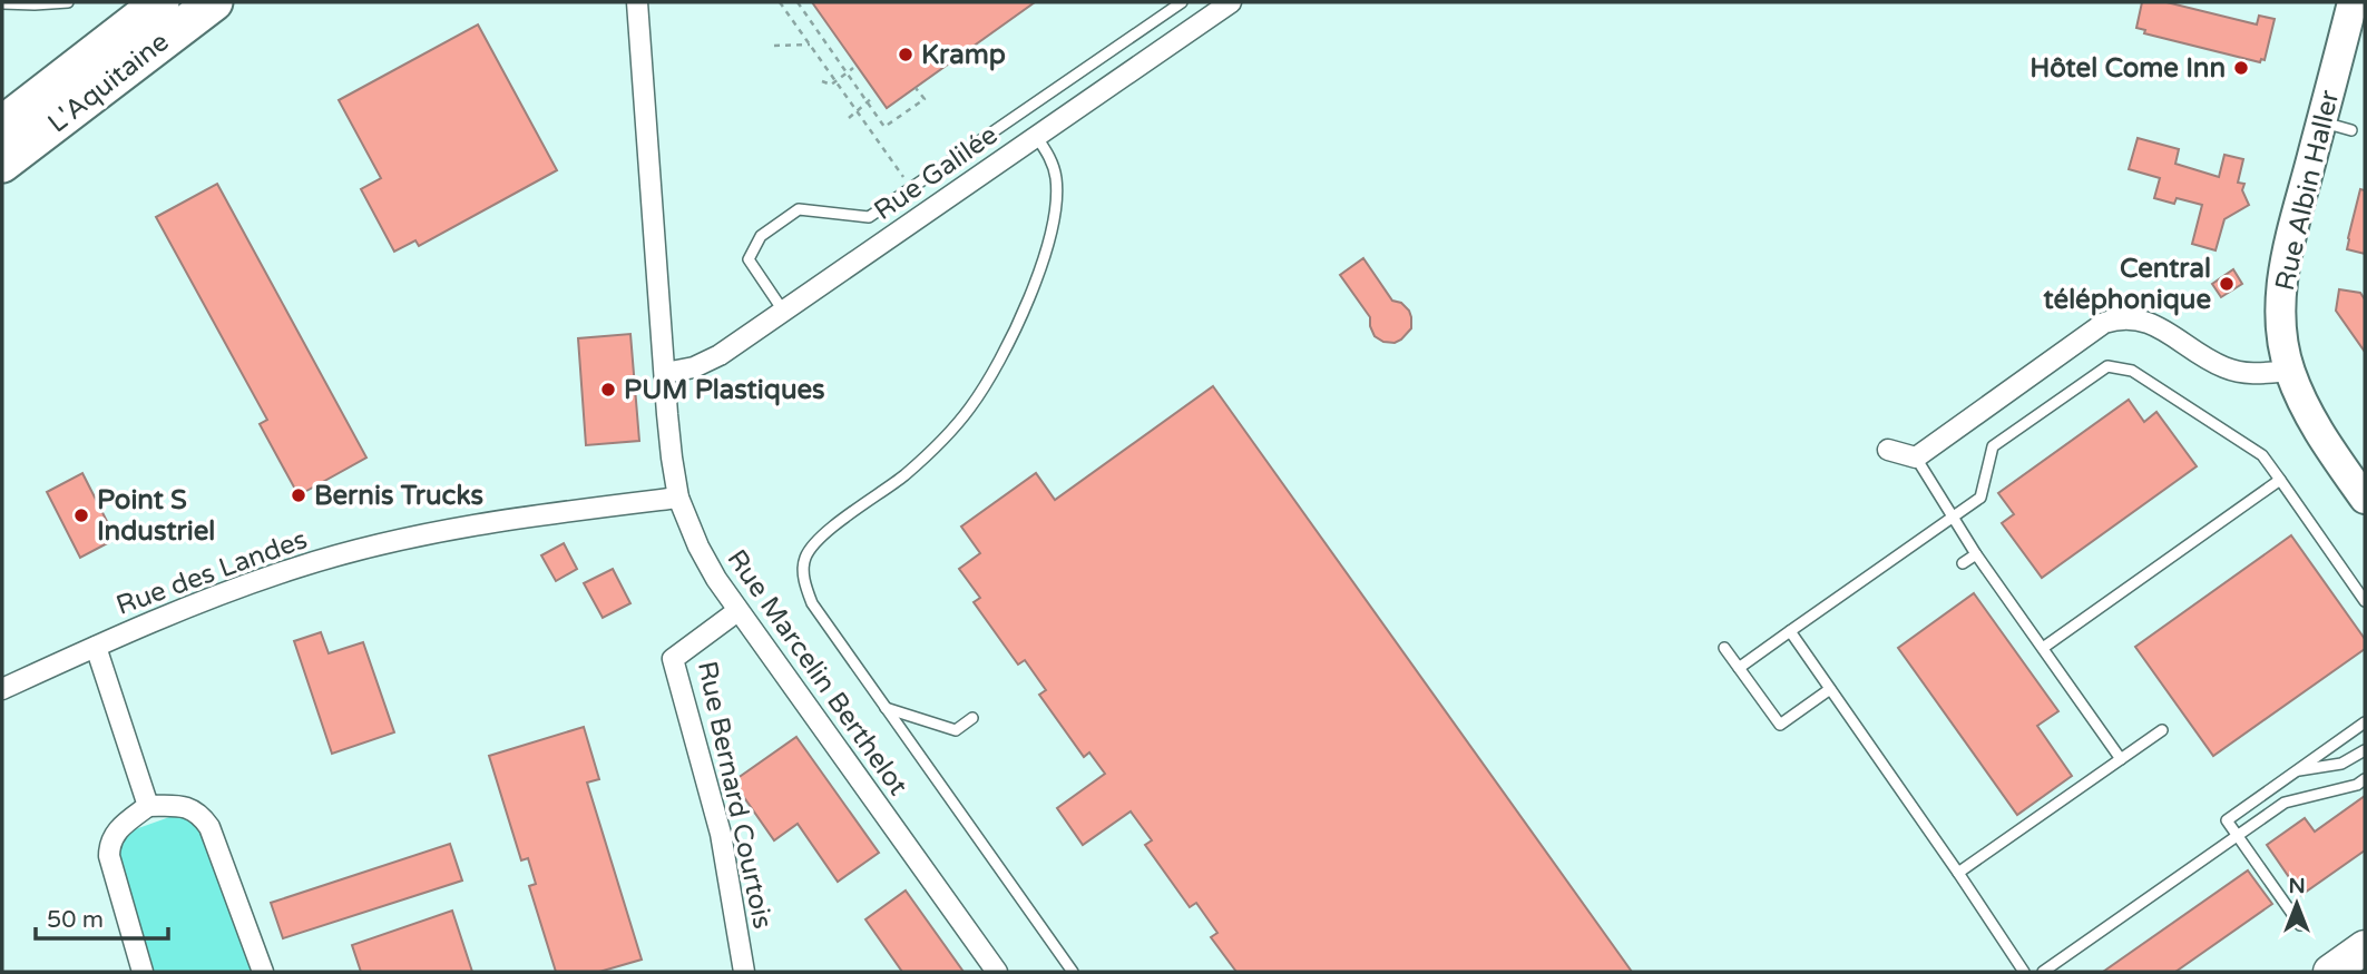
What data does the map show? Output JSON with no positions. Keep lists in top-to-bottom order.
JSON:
{
  "streets": {
    "highway": ["L'Aquitaine"],
    "main road": ["Rue Albin Haller"],
    "street": [
      "Rue Galilée",
      "Rue des Landes",
      "Rue Marcelin Berthelot",
      "Rue Bernard Courtois"
    ]
  },
  "crossings": [
    ["Rue Galilée", "Rue Marcelin Berthelot"],
    ["Rue des Landes", "Rue Marcelin Berthelot"],
    ["Rue Marcelin Berthelot", "Rue Bernard Courtois"]
  ],
  "places": [
    "Kramp",
    "Hôtel Come Inn",
    "Central téléphonique",
    "PUM Plastiques",
    "Bernis Trucks",
    "Point S Industriel"
  ],
  "scale_bar": "50 m",
  "north": "top"
}
